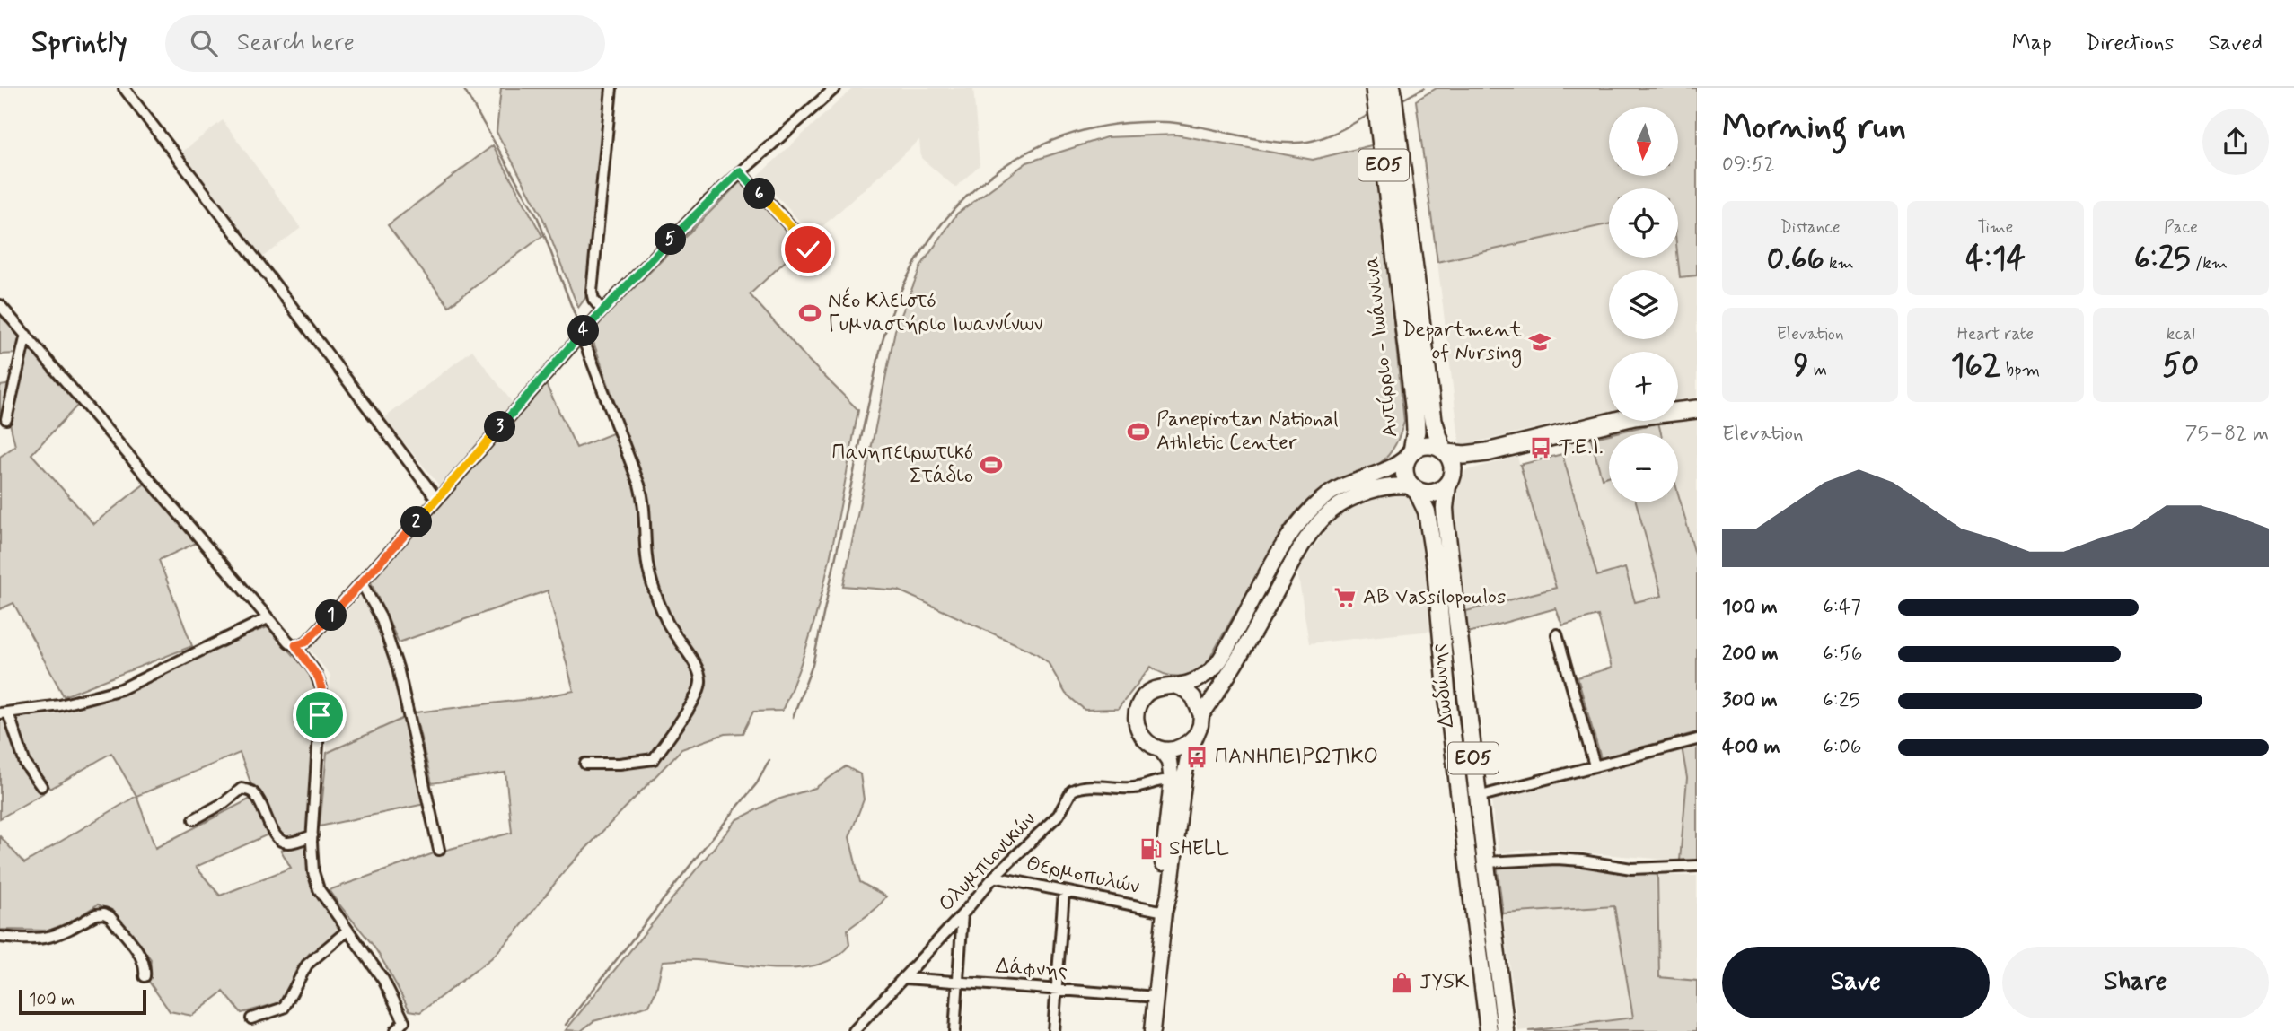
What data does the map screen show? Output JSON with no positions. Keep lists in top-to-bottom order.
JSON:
{
  "streets": {
    "highway": ["ΕΟ5", "Αντίρριο - Ιωάννινα"],
    "main road": ["Δωδώνης"],
    "street": ["Ολυμπιονικών", "Θερμοπυλών", "Δάφνης"]
  },
  "crossings": [
    ["ΕΟ5", "Αντίρριο - Ιωάννινα"],
    ["ΕΟ5", "Δωδώνης"],
    ["Αντίρριο - Ιωάννινα", "Δωδώνης"],
    ["Ολυμπιονικών", "Θερμοπυλών"],
    ["Ολυμπιονικών", "Δάφνης"]
  ],
  "places": {
    "sports": ["Νέο Κλειστό Γυμναστήριο Ιωαννίνων", "Panepirotan National Athletic Center", "Πανηπειρωτικό Στάδιο"],
    "school or university": ["Department of Nursing"],
    "bus stop": ["Τ.Ε.Ι.", "ΠΑΝΗΠΕΙΡΩΤΙΚΟ"],
    "supermarket": ["AB Vassilopoulos"],
    "fuel station": ["SHELL"],
    "shop": ["JYSK"]
  },
  "scale_bar": "100 m",
  "north": "bottom",
  "page": {
    "header": "Sprintly",
    "search": "Search here",
    "nav": ["Map", "Directions", "Saved"],
    "heading": ["Morning run", "09:52"],
    "map_buttons": ["+", "−"],
    "pins": [
      "6",
      "5",
      "4",
      "3",
      "2",
      "1"
    ],
    "stats": [
      ["Distance", "0.66 km"],
      ["Time", "4:14"],
      ["Pace", "6:25 /km"],
      ["Elevation", "9 m"],
      ["Heart rate", "162 bpm"],
      ["kcal", "50"]
    ],
    "chart": ["Elevation", "75–82 m"],
    "list": [
      {
        "name": "100 m",
        "note": "6:47"
      },
      {
        "name": "200 m",
        "note": "6:56"
      },
      {
        "name": "300 m",
        "note": "6:25"
      },
      {
        "name": "400 m",
        "note": "6:06"
      }
    ],
    "buttons": ["Save", "Share"],
    "scale": "100 m"
  }
}
